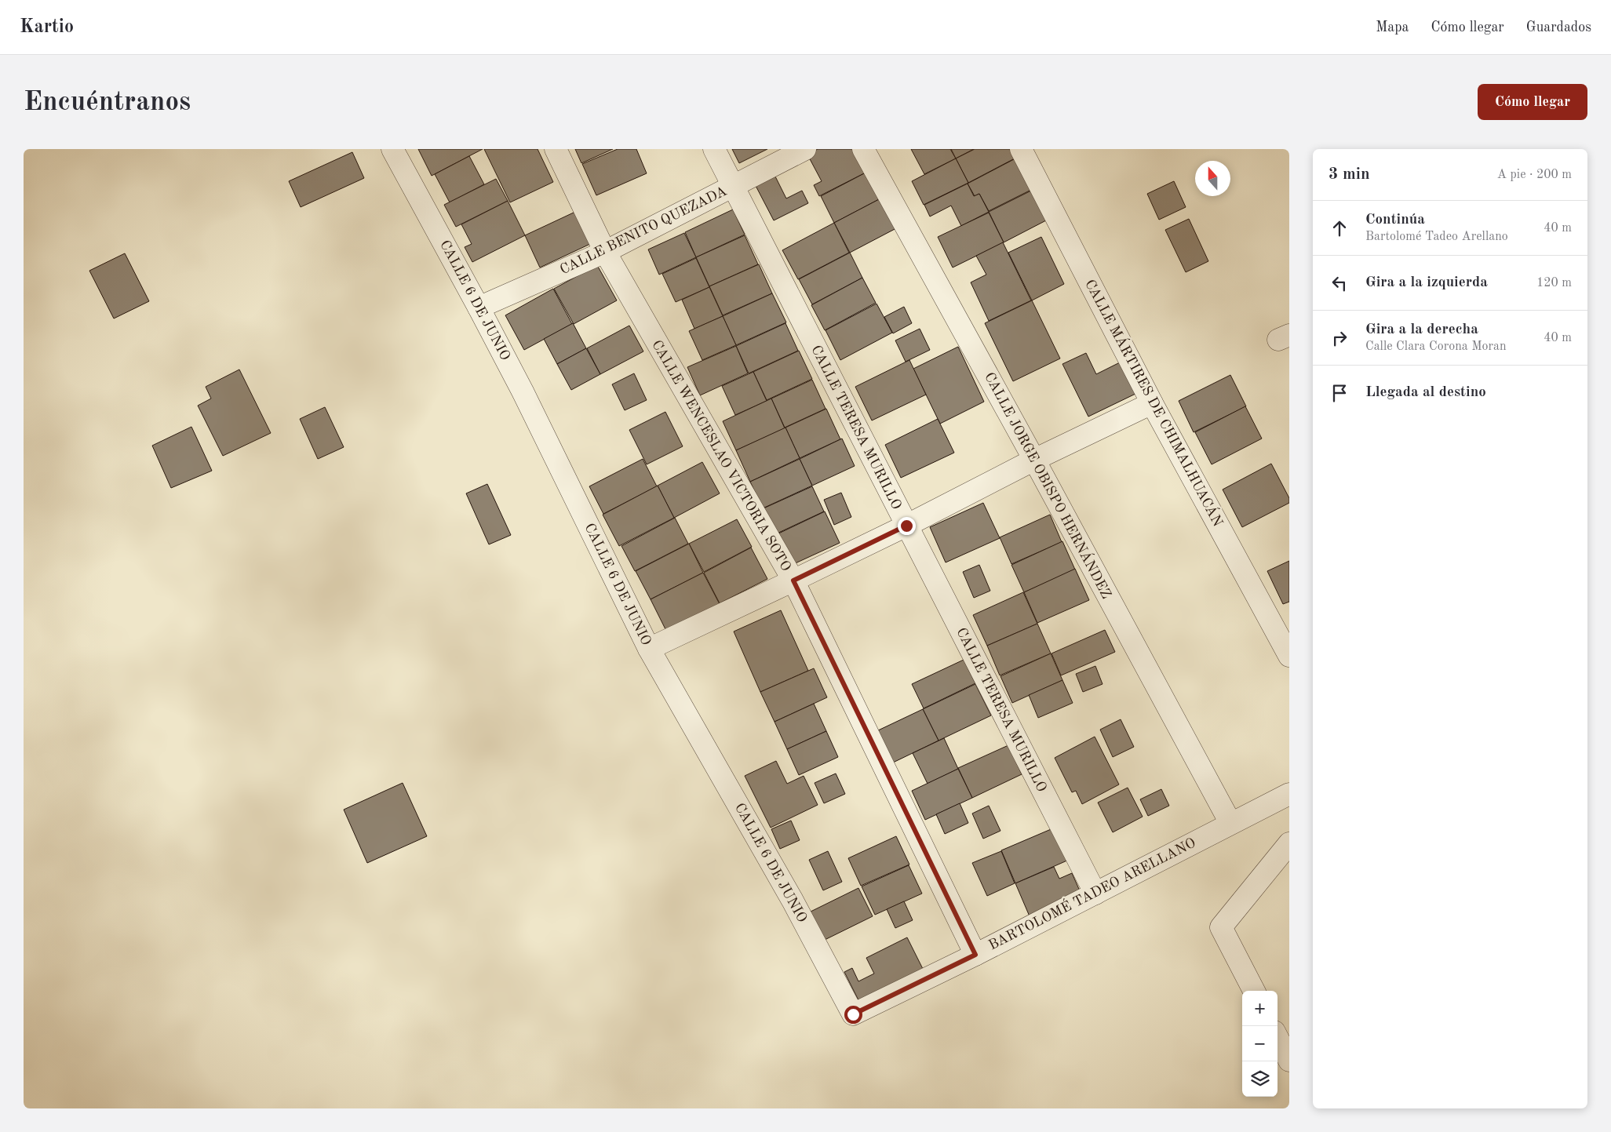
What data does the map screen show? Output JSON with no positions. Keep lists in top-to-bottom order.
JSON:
{
  "streets": {
    "street": [
      "CALLE BENITO QUEZADA",
      "CALLE 6 DE JUNIO",
      "CALLE MÁRTIRES DE CHIMALHUACÁN",
      "CALLE TERESA MURILLO",
      "CALLE WENCESLAO VICTORIA SOTO",
      "CALLE JORGE OBISPO HERNÁNDEZ",
      "BARTOLOMÉ TADEO ARELLANO"
    ]
  },
  "crossings": [
    ["CALLE BENITO QUEZADA", "CALLE 6 DE JUNIO"],
    ["CALLE BENITO QUEZADA", "CALLE TERESA MURILLO"],
    ["CALLE BENITO QUEZADA", "CALLE WENCESLAO VICTORIA SOTO"],
    ["CALLE 6 DE JUNIO", "BARTOLOMÉ TADEO ARELLANO"],
    ["CALLE TERESA MURILLO", "BARTOLOMÉ TADEO ARELLANO"],
    ["CALLE WENCESLAO VICTORIA SOTO", "BARTOLOMÉ TADEO ARELLANO"],
    ["CALLE JORGE OBISPO HERNÁNDEZ", "BARTOLOMÉ TADEO ARELLANO"]
  ],
  "north": "top",
  "page": {
    "header": "Kartio",
    "nav": ["Mapa", "Cómo llegar", "Guardados"],
    "buttons": "Cómo llegar",
    "title": "Encuéntranos",
    "heading": ["3 min", "A pie · 200 m"],
    "list": [
      ["Continúa", "Bartolomé Tadeo Arellano", "40 m"],
      ["Gira a la izquierda", "120 m"],
      ["Gira a la derecha", "Calle Clara Corona Moran", "40 m"],
      "Llegada al destino"
    ],
    "map_buttons": ["+", "−"]
  }
}
